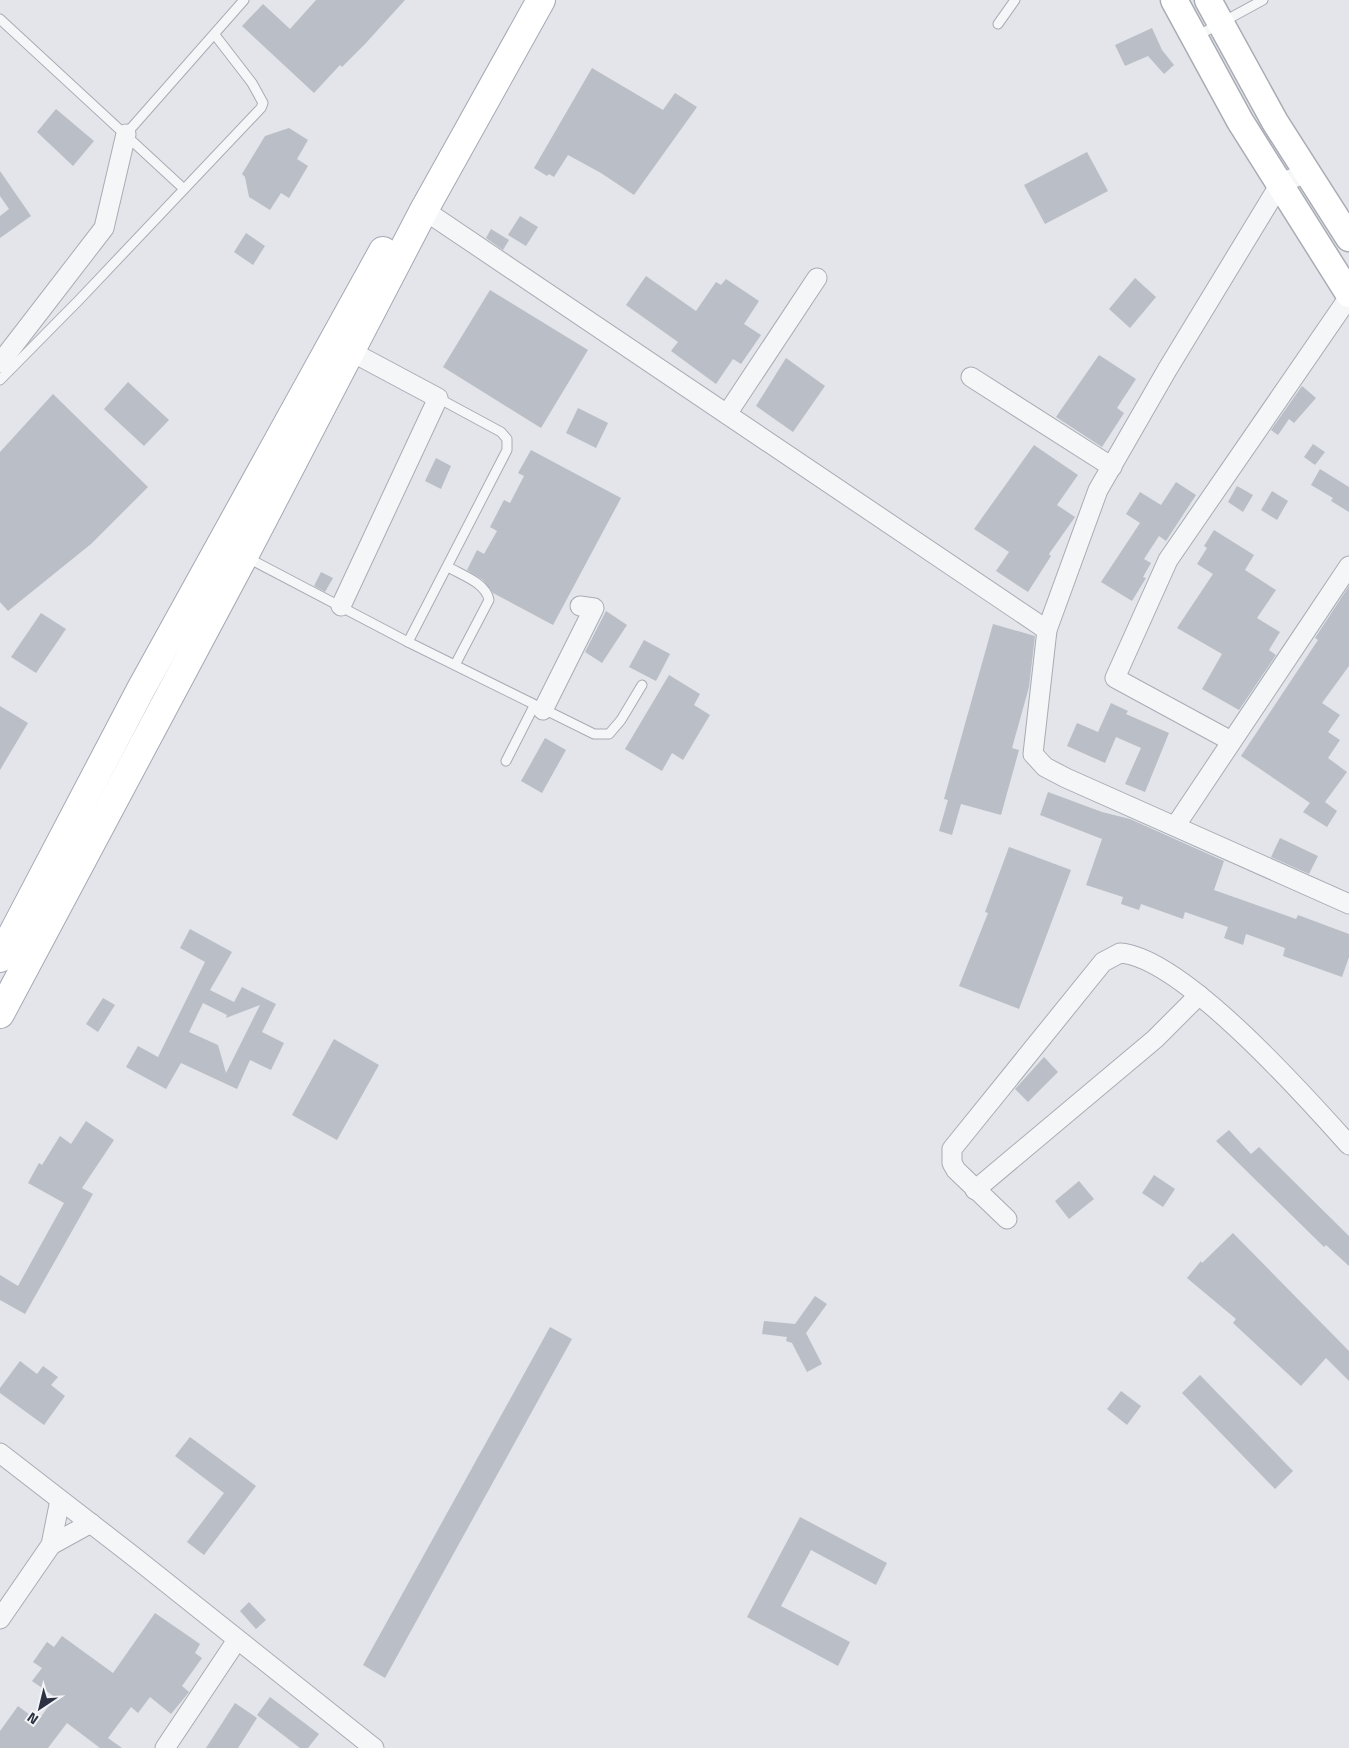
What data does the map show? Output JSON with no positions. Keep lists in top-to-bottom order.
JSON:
{
  "north": "bottom left"
}
